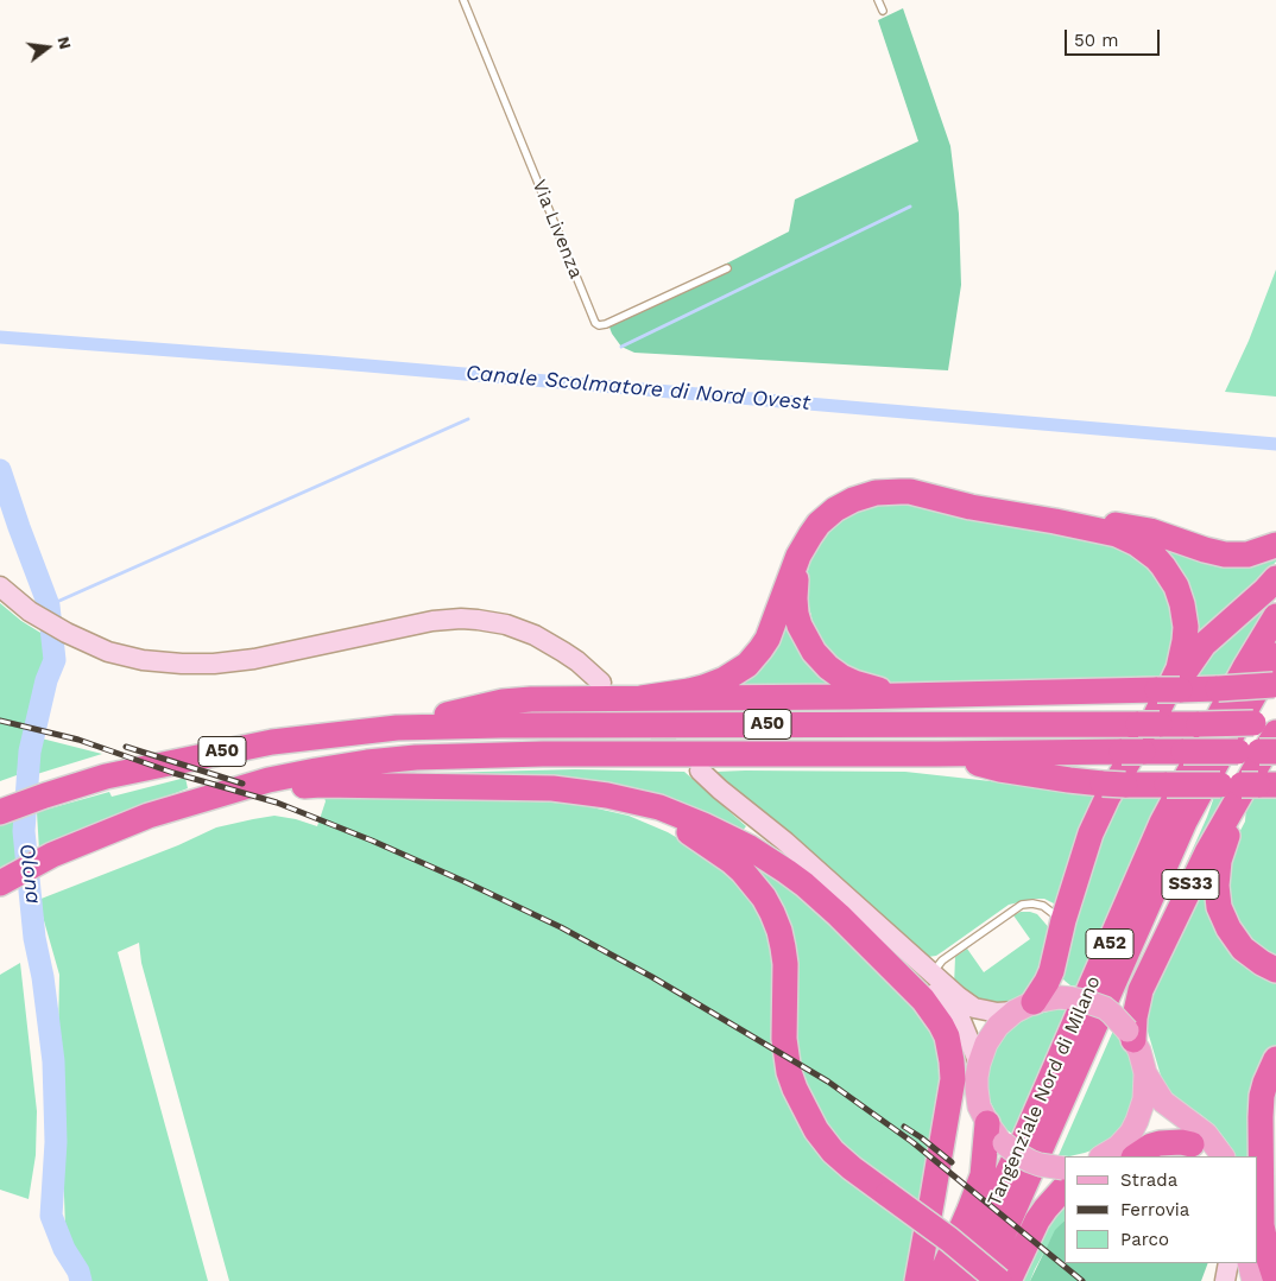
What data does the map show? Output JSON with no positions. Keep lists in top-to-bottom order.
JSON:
{
  "streets": {
    "highway": [
      "A50",
      "SS33",
      "A52",
      "Tangenziale Nord di Milano"
    ],
    "lane": ["Via Livenza"]
  },
  "crossings": [
    ["A50", "SS33"]
  ],
  "water": ["Canale Scolmatore di Nord Ovest", "Olona"],
  "legend": ["Strada", "Ferrovia", "Parco"],
  "scale_bar": "50 m",
  "north": "right"
}
